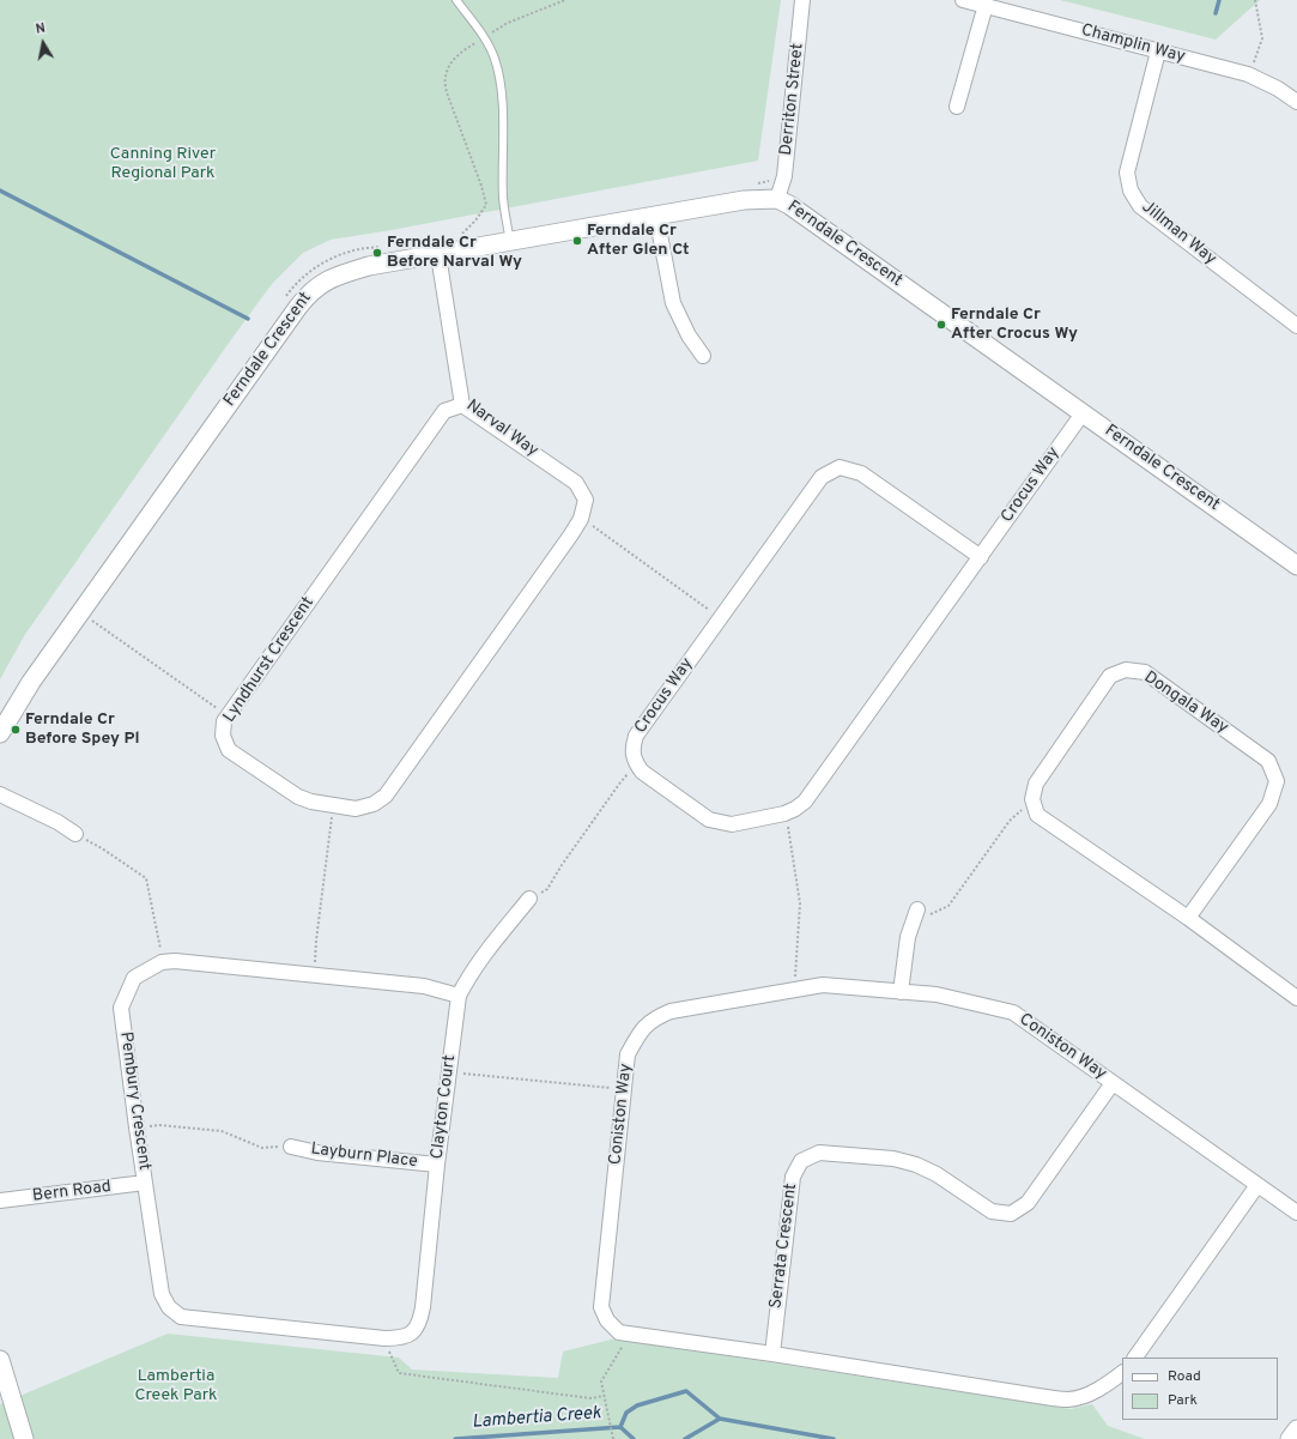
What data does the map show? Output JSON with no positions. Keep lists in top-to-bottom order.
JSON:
{
  "streets": {
    "street": [
      "Champlin Way",
      "Derriton Street",
      "Jillman Way",
      "Ferndale Crescent",
      "Narval Way",
      "Crocus Way",
      "Lyndhurst Crescent",
      "Dongala Way",
      "Coniston Way",
      "Pembury Crescent",
      "Clayton Court",
      "Layburn Place",
      "Bern Road",
      "Serrata Crescent"
    ]
  },
  "crossings": [
    ["Champlin Way", "Jillman Way"],
    ["Derriton Street", "Ferndale Crescent"],
    ["Ferndale Crescent", "Narval Way"],
    ["Ferndale Crescent", "Crocus Way"],
    ["Narval Way", "Lyndhurst Crescent"],
    ["Coniston Way", "Serrata Crescent"],
    ["Pembury Crescent", "Clayton Court"],
    ["Pembury Crescent", "Bern Road"],
    ["Clayton Court", "Layburn Place"]
  ],
  "water": ["Lambertia Creek"],
  "parks": ["Canning River Regional Park", "Lambertia Creek Park"],
  "places": [
    "Ferndale Cr After Glen Ct",
    "Ferndale Cr Before Narval Wy",
    "Ferndale Cr After Crocus Wy",
    "Ferndale Cr Before Spey Pl"
  ],
  "legend": ["Road", "Park"],
  "north": "top"
}
